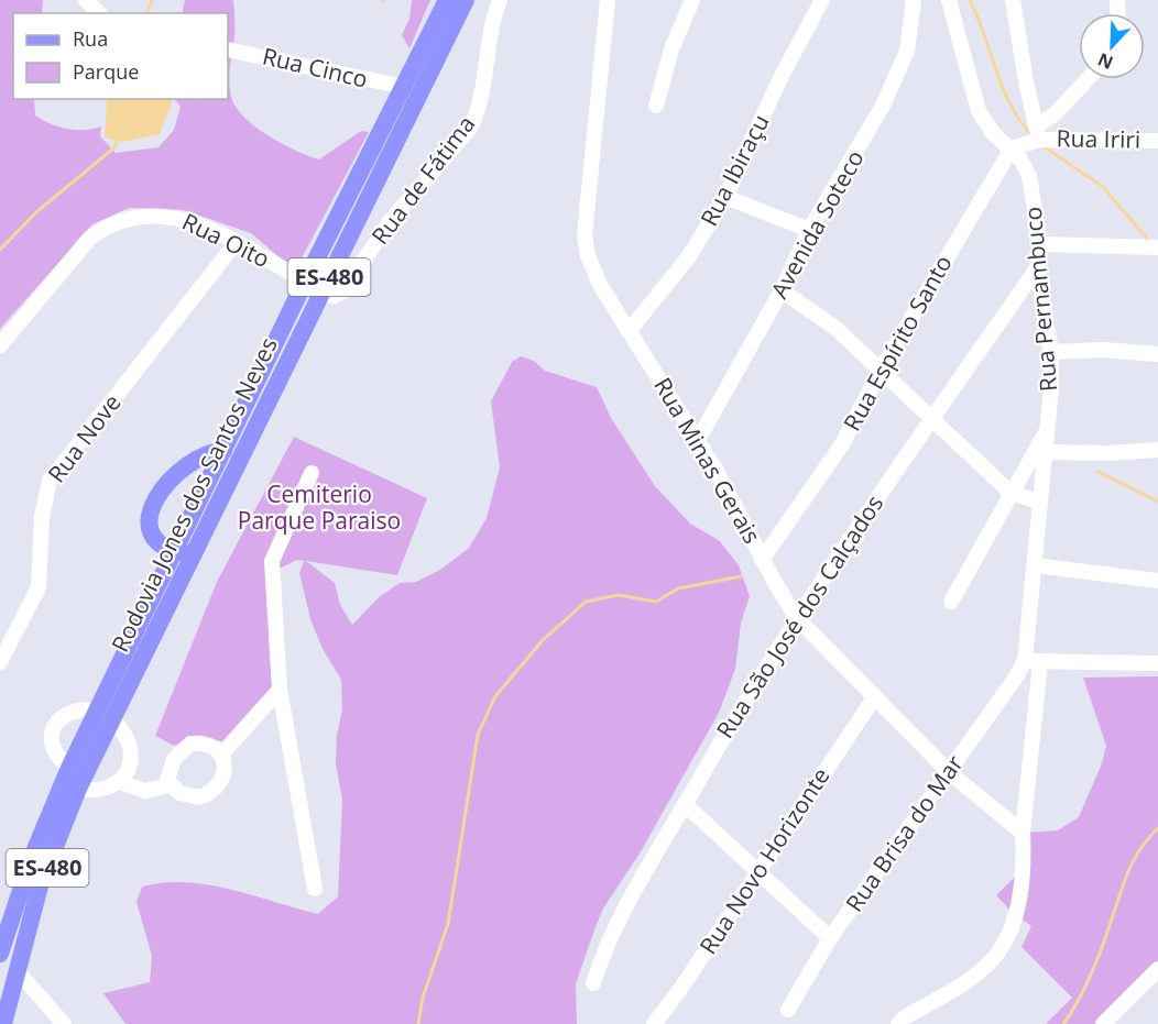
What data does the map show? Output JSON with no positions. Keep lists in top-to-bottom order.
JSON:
{
  "streets": {
    "main road": ["ES-480", "Rodovia Jones dos Santos Neves"],
    "street": [
      "Rua Cinco",
      "Rua Iriri",
      "Rua Ibiraçu",
      "Rua de Fátima",
      "Avenida Soteco",
      "Rua Oito",
      "Rua Pernambuco",
      "Rua Espírito Santo",
      "Rua Nove",
      "Rua Minas Gerais",
      "Rua São José dos Calçados",
      "Rua Brisa do Mar",
      "Rua Novo Horizonte"
    ]
  },
  "crossings": [
    ["Rua Cinco", "Rodovia Jones dos Santos Neves"],
    ["Rua Ibiraçu", "Rua Minas Gerais"],
    ["Rua de Fátima", "Rodovia Jones dos Santos Neves"],
    ["Avenida Soteco", "Rua Minas Gerais"],
    ["Rua Oito", "Rua Nove"],
    ["Rua Oito", "Rodovia Jones dos Santos Neves"],
    ["Rua Pernambuco", "Rua Espírito Santo"],
    ["Rua Pernambuco", "Rua Minas Gerais"],
    ["Rua Pernambuco", "Rua São José dos Calçados"],
    ["Rua Pernambuco", "Rua Brisa do Mar"],
    ["Rua Espírito Santo", "Rua Minas Gerais"],
    ["Rua Minas Gerais", "Rua São José dos Calçados"],
    ["Rua Minas Gerais", "Rua Brisa do Mar"],
    ["Rua Minas Gerais", "Rua Novo Horizonte"]
  ],
  "parks": ["Cemiterio Parque Paraiso"],
  "legend": ["Rua", "Parque"],
  "north": "bottom left"
}
